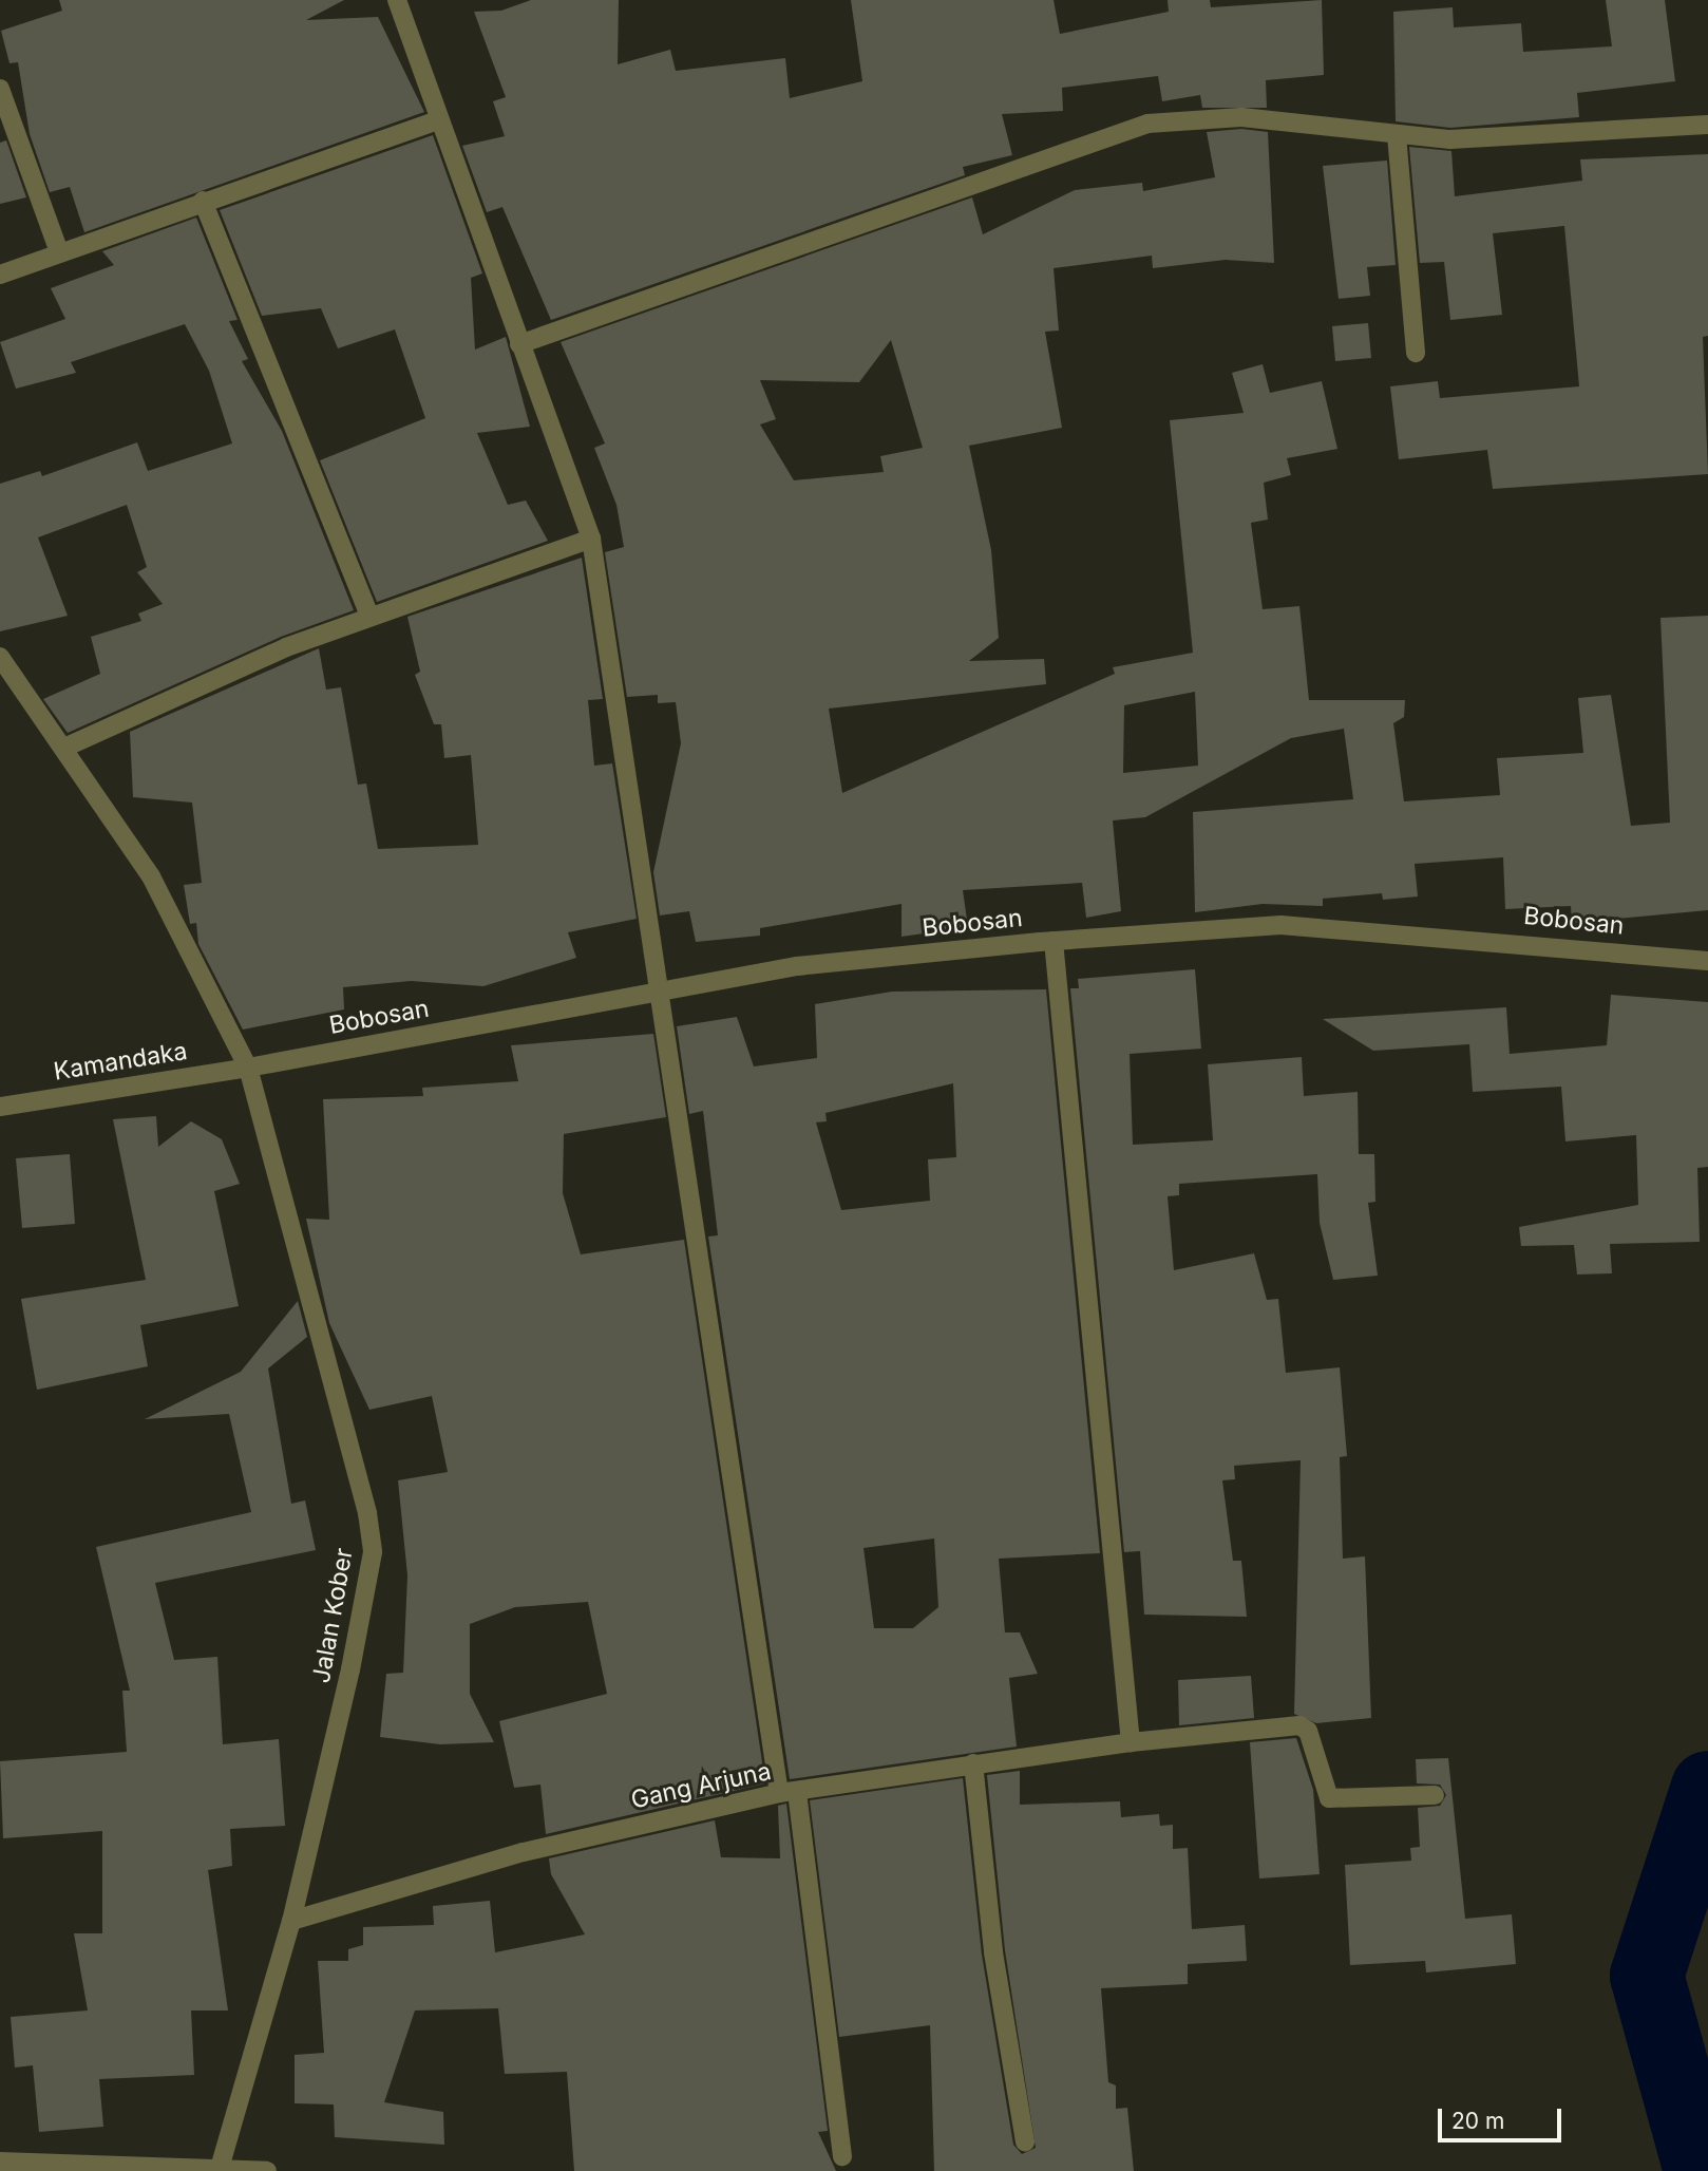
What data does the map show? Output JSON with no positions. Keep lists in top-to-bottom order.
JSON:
{
  "streets": {
    "street": [
      "Bobosan",
      "Kamandaka",
      "Jalan Kober",
      "Gang Arjuna"
    ]
  },
  "crossings": [
    ["Bobosan", "Kamandaka"],
    ["Bobosan", "Jalan Kober"],
    ["Kamandaka", "Jalan Kober"],
    ["Jalan Kober", "Gang Arjuna"]
  ],
  "scale_bar": "20 m"
}
